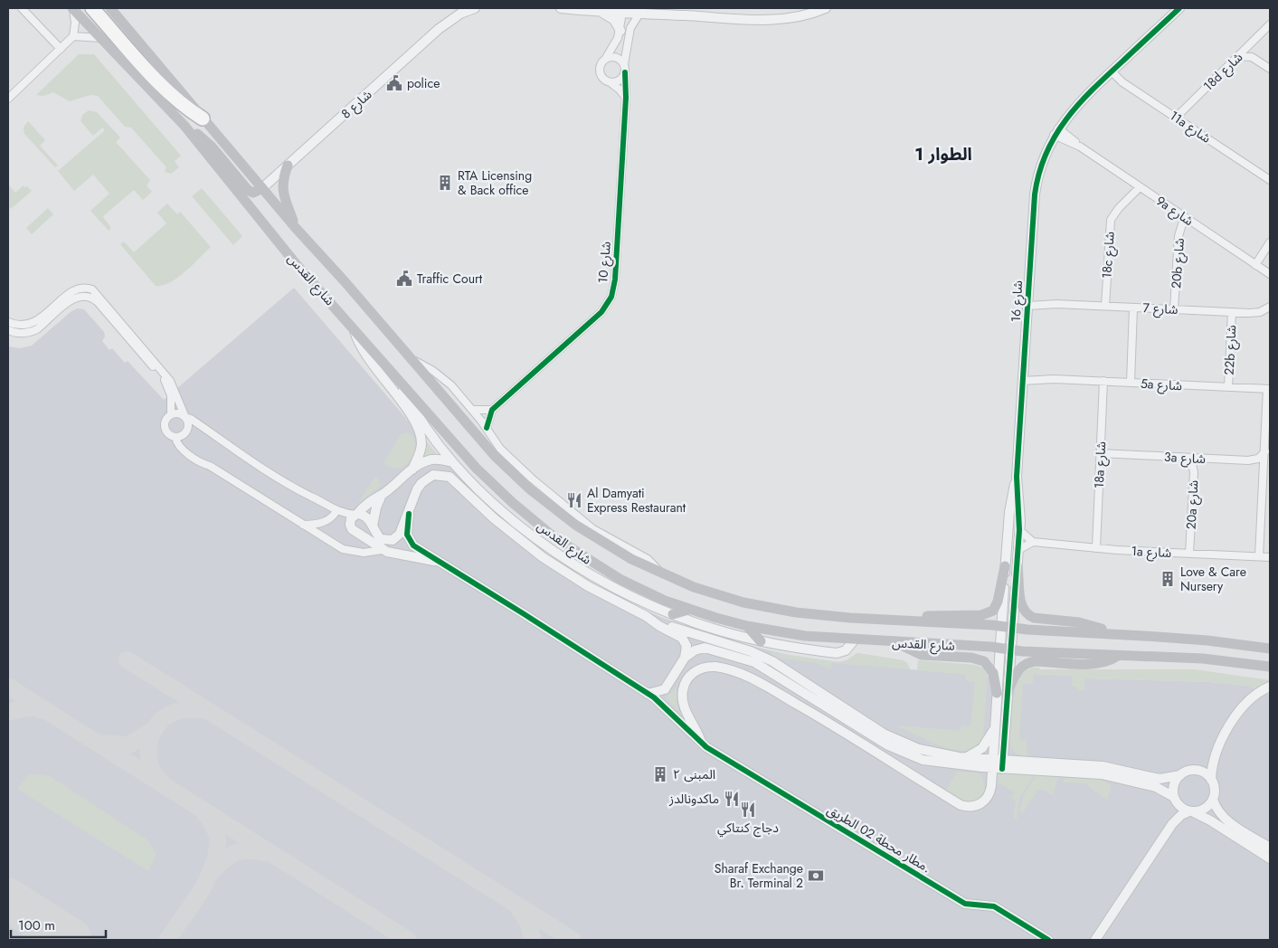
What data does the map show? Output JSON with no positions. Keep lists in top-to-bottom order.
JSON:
{
  "streets": {
    "main road": ["شارع القدس"],
    "street": [
      "18d شارع",
      "شارع 8",
      "11a شارع",
      "9a شارع",
      "18c شارع",
      "شارع 10",
      "20b شارع",
      "شارع 16",
      "شارع 7",
      "22b شارع",
      "5a شارع",
      "3a شارع",
      "18a شارع",
      "20a شارع",
      "1a شارع",
      "مطار محطة 02 الطريق."
    ]
  },
  "crossings": [
    ["18d شارع", "11a شارع"],
    ["شارع 8", "شارع القدس"],
    ["11a شارع", "شارع 16"],
    ["9a شارع", "18c شارع"],
    ["9a شارع", "20b شارع"],
    ["9a شارع", "شارع 16"],
    ["18c شارع", "شارع 7"],
    ["20b شارع", "شارع 7"],
    ["شارع القدس", "شارع 16"],
    ["شارع 16", "شارع 7"],
    ["شارع 16", "5a شارع"],
    ["شارع 7", "22b شارع"],
    ["22b شارع", "5a شارع"],
    ["5a شارع", "18a شارع"],
    ["3a شارع", "18a شارع"],
    ["3a شارع", "20a شارع"],
    ["18a شارع", "1a شارع"],
    ["20a شارع", "1a شارع"]
  ],
  "districts": ["الطوار 1"],
  "places": {
    "public building": ["police", "Traffic Court"],
    "building": ["RTA Licensing & Back office", "Love & Care Nursery", "المبنى ٢"],
    "restaurant": ["Al Damyati Express Restaurant", "ماكدونالدز", "دجاج كنتاكي"],
    "bank": ["Sharaf Exchange Br. Terminal 2"]
  },
  "scale_bar": "100 m"
}
